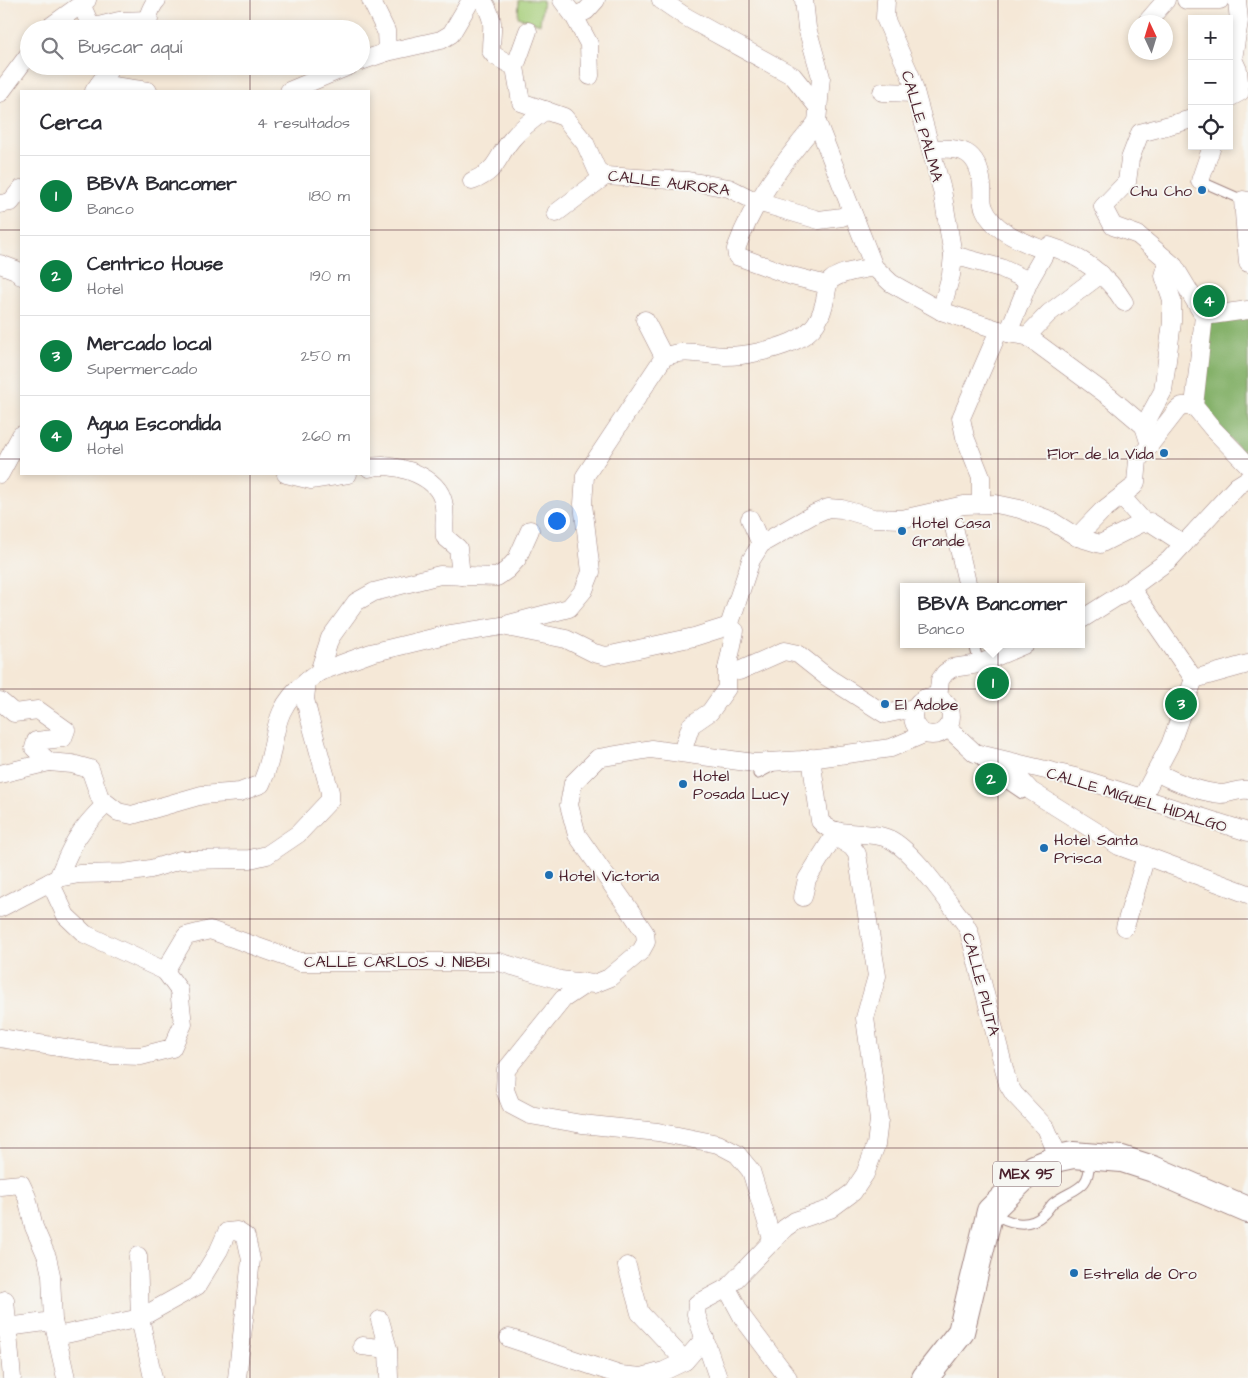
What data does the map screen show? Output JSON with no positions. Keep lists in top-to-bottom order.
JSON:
{
  "streets": {
    "main road": ["MEX 95"],
    "street": [
      "CALLE PALMA",
      "CALLE AURORA",
      "CALLE MIGUEL HIDALGO",
      "CALLE CARLOS J. NIBBI",
      "CALLE PILITA"
    ]
  },
  "crossings": [
    ["CALLE MIGUEL HIDALGO", "CALLE CARLOS J. NIBBI"],
    ["CALLE PILITA", "MEX 95"]
  ],
  "places": [
    "Chu Cho",
    "Flor de la Vida",
    "Hotel Casa Grande",
    "El Adobe",
    "Hotel Posada Lucy",
    "Hotel Santa Prisca",
    "Hotel Victoria",
    "Estrella de Oro"
  ],
  "north": "top",
  "page": {
    "map_buttons": ["+", "−"],
    "search": "Buscar aquí",
    "heading": ["Cerca", "4 resultados"],
    "list": [
      {
        "mark": "1",
        "name": "BBVA Bancomer",
        "note": "Banco",
        "value": "180 m"
      },
      {
        "mark": "2",
        "name": "Centrico House",
        "note": "Hotel",
        "value": "190 m"
      },
      {
        "mark": "3",
        "name": "Mercado local",
        "note": "Supermercado",
        "value": "250 m"
      },
      {
        "mark": "4",
        "name": "Agua Escondida",
        "note": "Hotel",
        "value": "260 m"
      }
    ],
    "pins": [
      "4",
      "1",
      "3",
      "2"
    ],
    "popup": ["BBVA Bancomer", "Banco"]
  }
}
